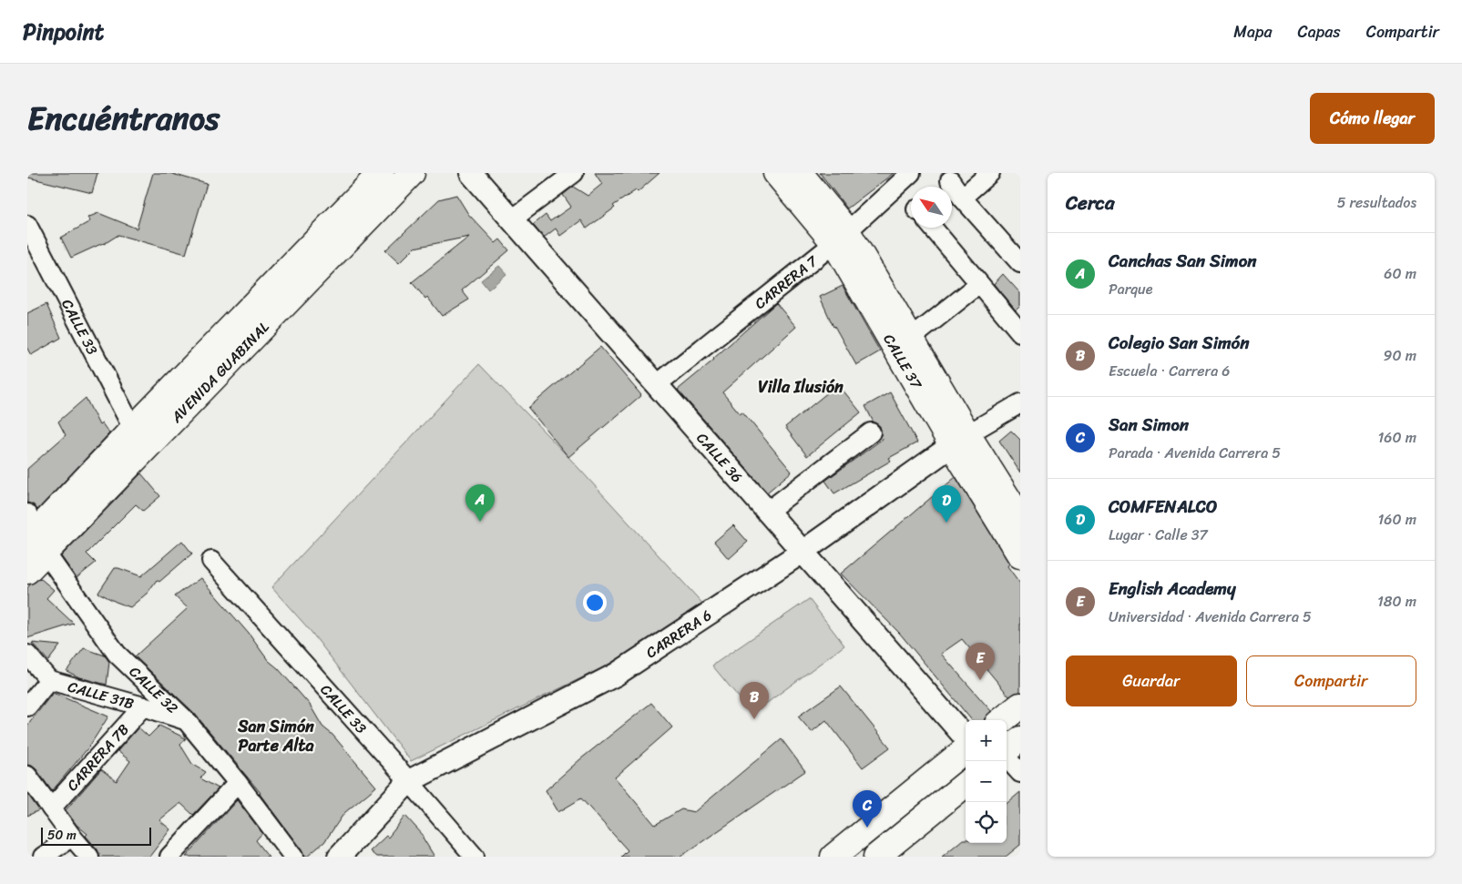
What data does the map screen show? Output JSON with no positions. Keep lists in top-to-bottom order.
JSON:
{
  "streets": {
    "main road": ["CALLE 37", "AVENIDA GUABINAL"],
    "street": [
      "CARRERA 7",
      "CALLE 33",
      "CALLE 36",
      "CARRERA 6",
      "CALLE 32",
      "CALLE 31B",
      "CARRERA 7B"
    ]
  },
  "crossings": [
    ["CARRERA 7", "CALLE 37"],
    ["CARRERA 7", "CALLE 36"],
    ["CALLE 33", "AVENIDA GUABINAL"],
    ["CALLE 33", "CARRERA 6"],
    ["CALLE 37", "CARRERA 6"],
    ["AVENIDA GUABINAL", "CALLE 32"],
    ["CALLE 36", "CARRERA 6"],
    ["CALLE 32", "CALLE 31B"],
    ["CALLE 31B", "CARRERA 7B"]
  ],
  "districts": ["Villa Ilusión", "San Simón Parte Alta"],
  "scale_bar": "50 m",
  "north": "top left",
  "page": {
    "header": "Pinpoint",
    "nav": ["Mapa", "Capas", "Compartir"],
    "title": "Encuéntranos",
    "buttons": [
      "Cómo llegar",
      ["Guardar", "Compartir"]
    ],
    "heading": ["Cerca", "5 resultados"],
    "list": [
      {
        "mark": "A",
        "name": "Canchas San Simon",
        "note": "Parque",
        "value": "60 m"
      },
      {
        "mark": "B",
        "name": "Colegio San Simón",
        "note": "Escuela · Carrera 6",
        "value": "90 m"
      },
      {
        "mark": "C",
        "name": "San Simon",
        "note": "Parada · Avenida Carrera 5",
        "value": "160 m"
      },
      {
        "mark": "D",
        "name": "COMFENALCO",
        "note": "Lugar · Calle 37",
        "value": "160 m"
      },
      {
        "mark": "E",
        "name": "English Academy",
        "note": "Universidad · Avenida Carrera 5",
        "value": "180 m"
      }
    ],
    "pins": [
      "A",
      "D",
      "E",
      "B",
      "C"
    ],
    "map_buttons": ["+", "−"],
    "scale": "50 m"
  }
}
